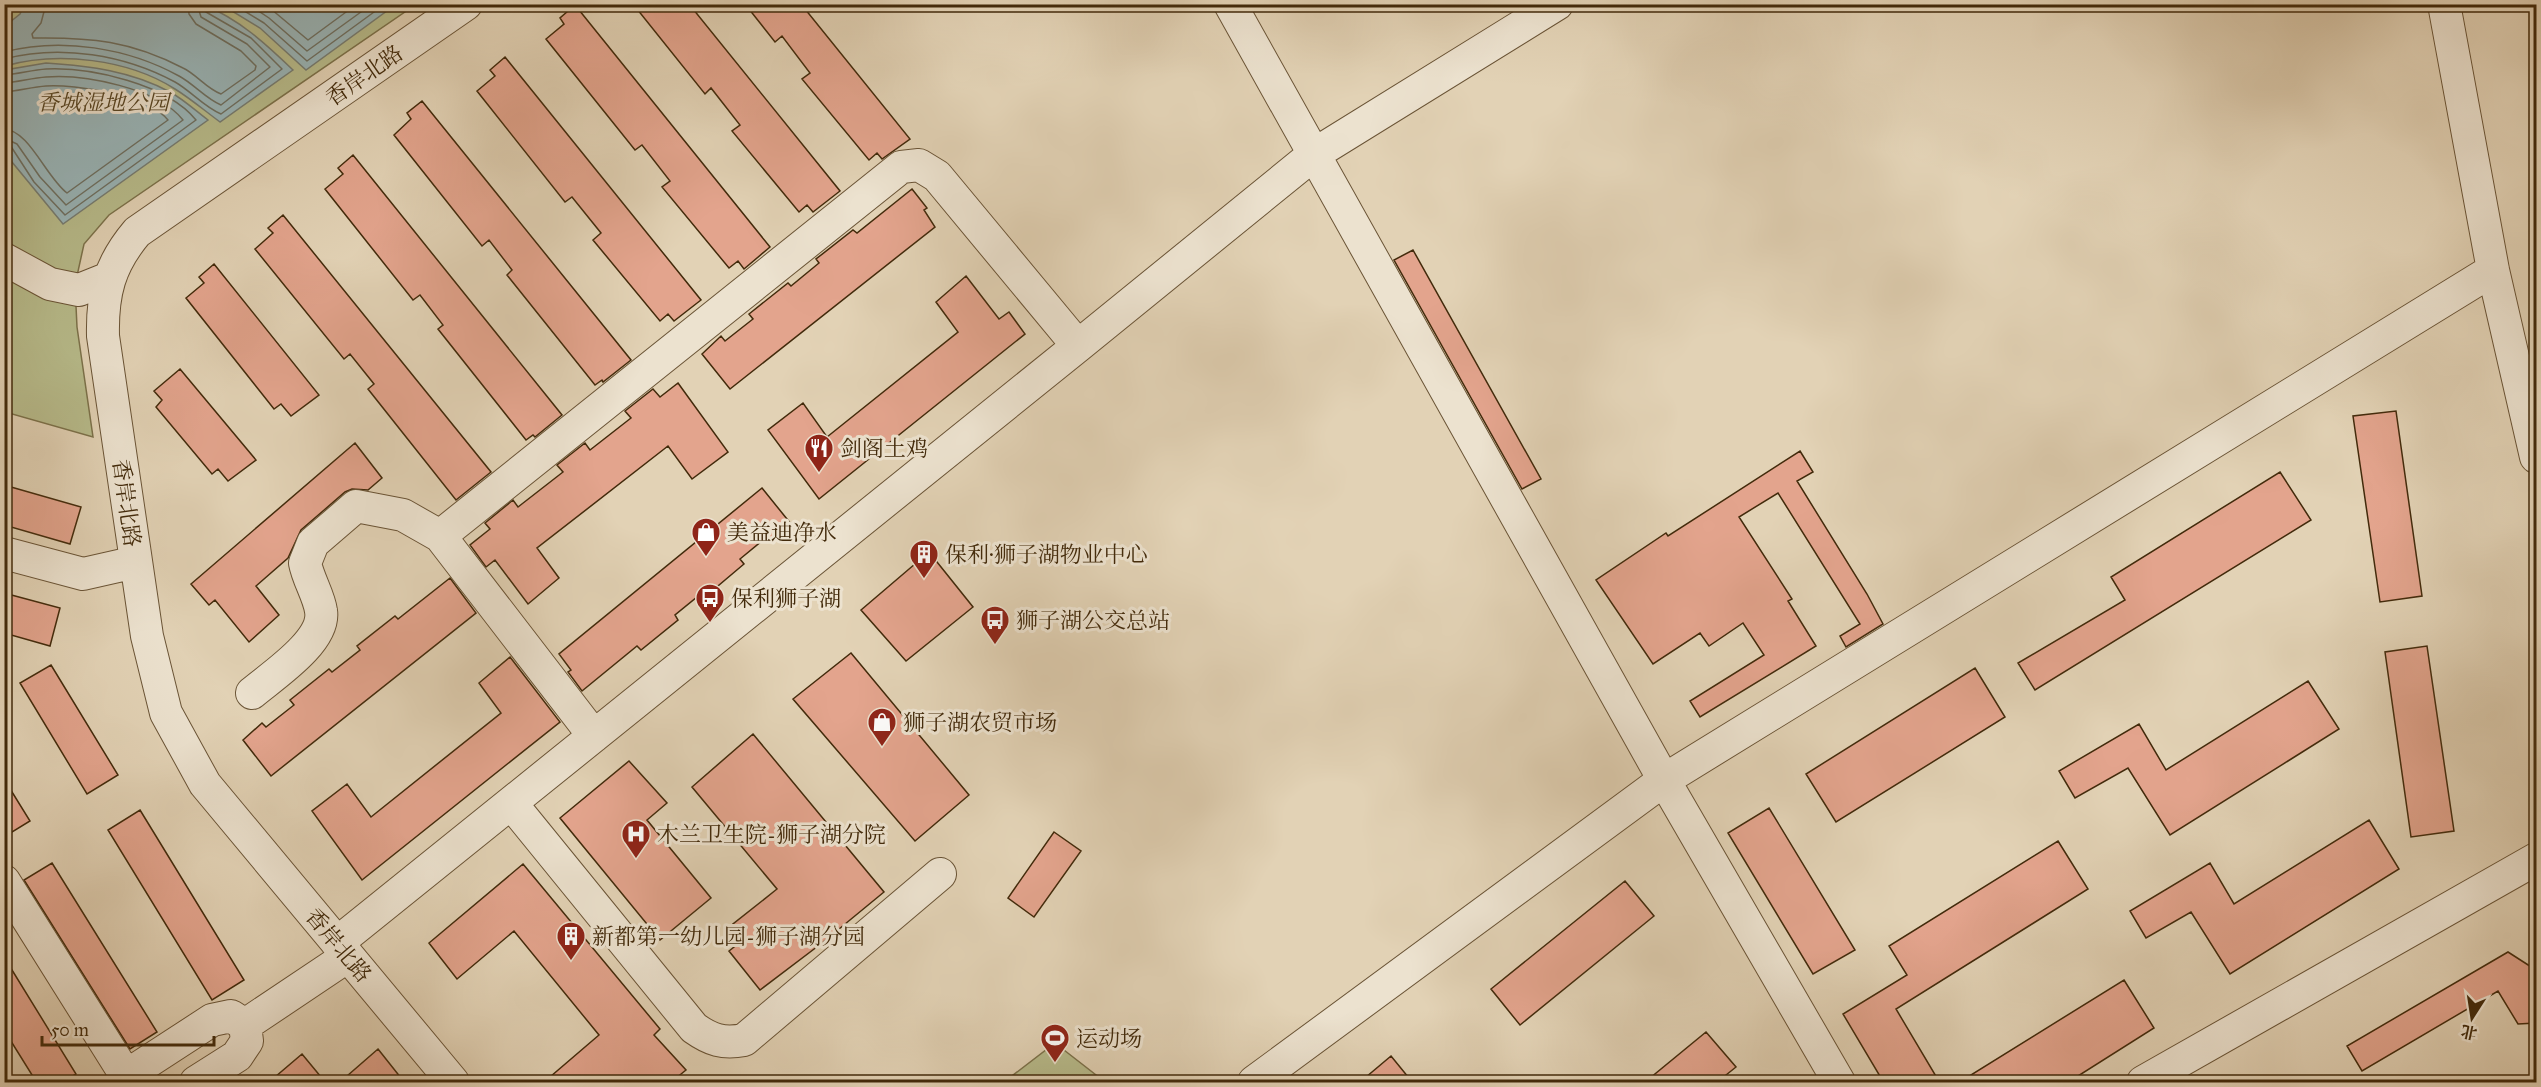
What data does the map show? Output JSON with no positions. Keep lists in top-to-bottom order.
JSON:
{
  "streets": {
    "street": ["香岸北路"]
  },
  "parks": ["香城湿地公园"],
  "places": {
    "restaurant": ["剑阁土鸡"],
    "shop": ["美益迪净水", "狮子湖农贸市场"],
    "building": ["保利·狮子湖物业中心", "新都第一幼儿园-狮子湖分园"],
    "bus stop": ["保利狮子湖", "狮子湖公交总站"],
    "hospital": ["木兰卫生院-狮子湖分院"],
    "sports": ["运动场"]
  },
  "scale_bar": "50 m",
  "north": "bottom"
}
